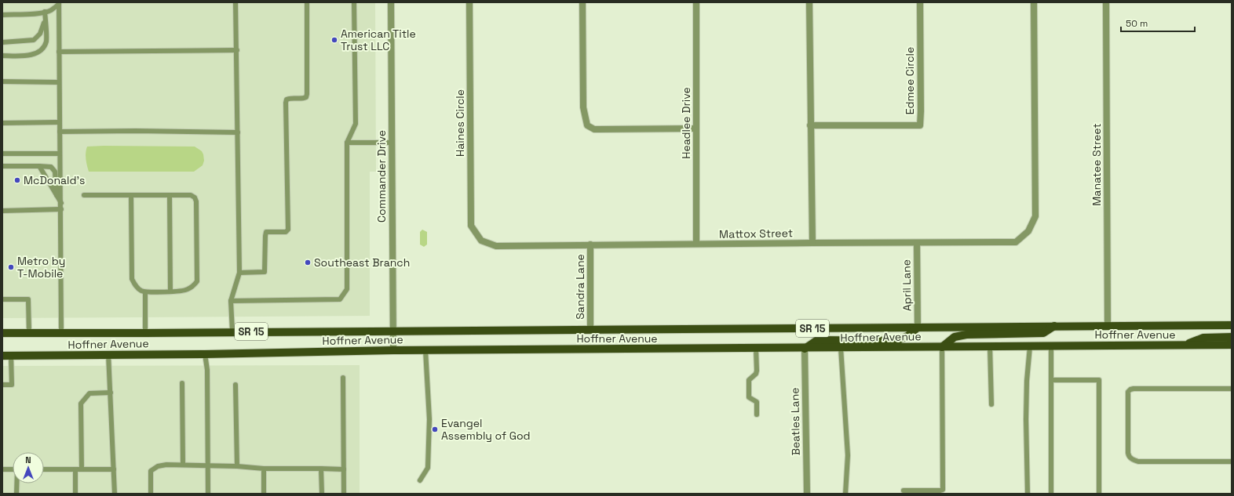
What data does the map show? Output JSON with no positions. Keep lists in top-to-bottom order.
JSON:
{
  "streets": {
    "main road": ["SR 15", "Hoffner Avenue"],
    "street": [
      "Edmee Circle",
      "Haines Circle",
      "Headlee Drive",
      "Manatee Street",
      "Commander Drive",
      "Mattox Street",
      "April Lane",
      "Sandra Lane",
      "Beatles Lane"
    ]
  },
  "crossings": [
    ["Haines Circle", "Mattox Street"],
    ["Headlee Drive", "Mattox Street"],
    ["Manatee Street", "Hoffner Avenue"],
    ["Commander Drive", "Hoffner Avenue"],
    ["Mattox Street", "April Lane"],
    ["Mattox Street", "Sandra Lane"],
    ["April Lane", "Hoffner Avenue"],
    ["Sandra Lane", "Hoffner Avenue"],
    ["Hoffner Avenue", "Beatles Lane"]
  ],
  "places": [
    "American Title Trust LLC",
    "McDonald's",
    "Southeast Branch",
    "Metro by T-Mobile",
    "Evangel Assembly of God"
  ],
  "scale_bar": "50 m",
  "north": "top"
}
